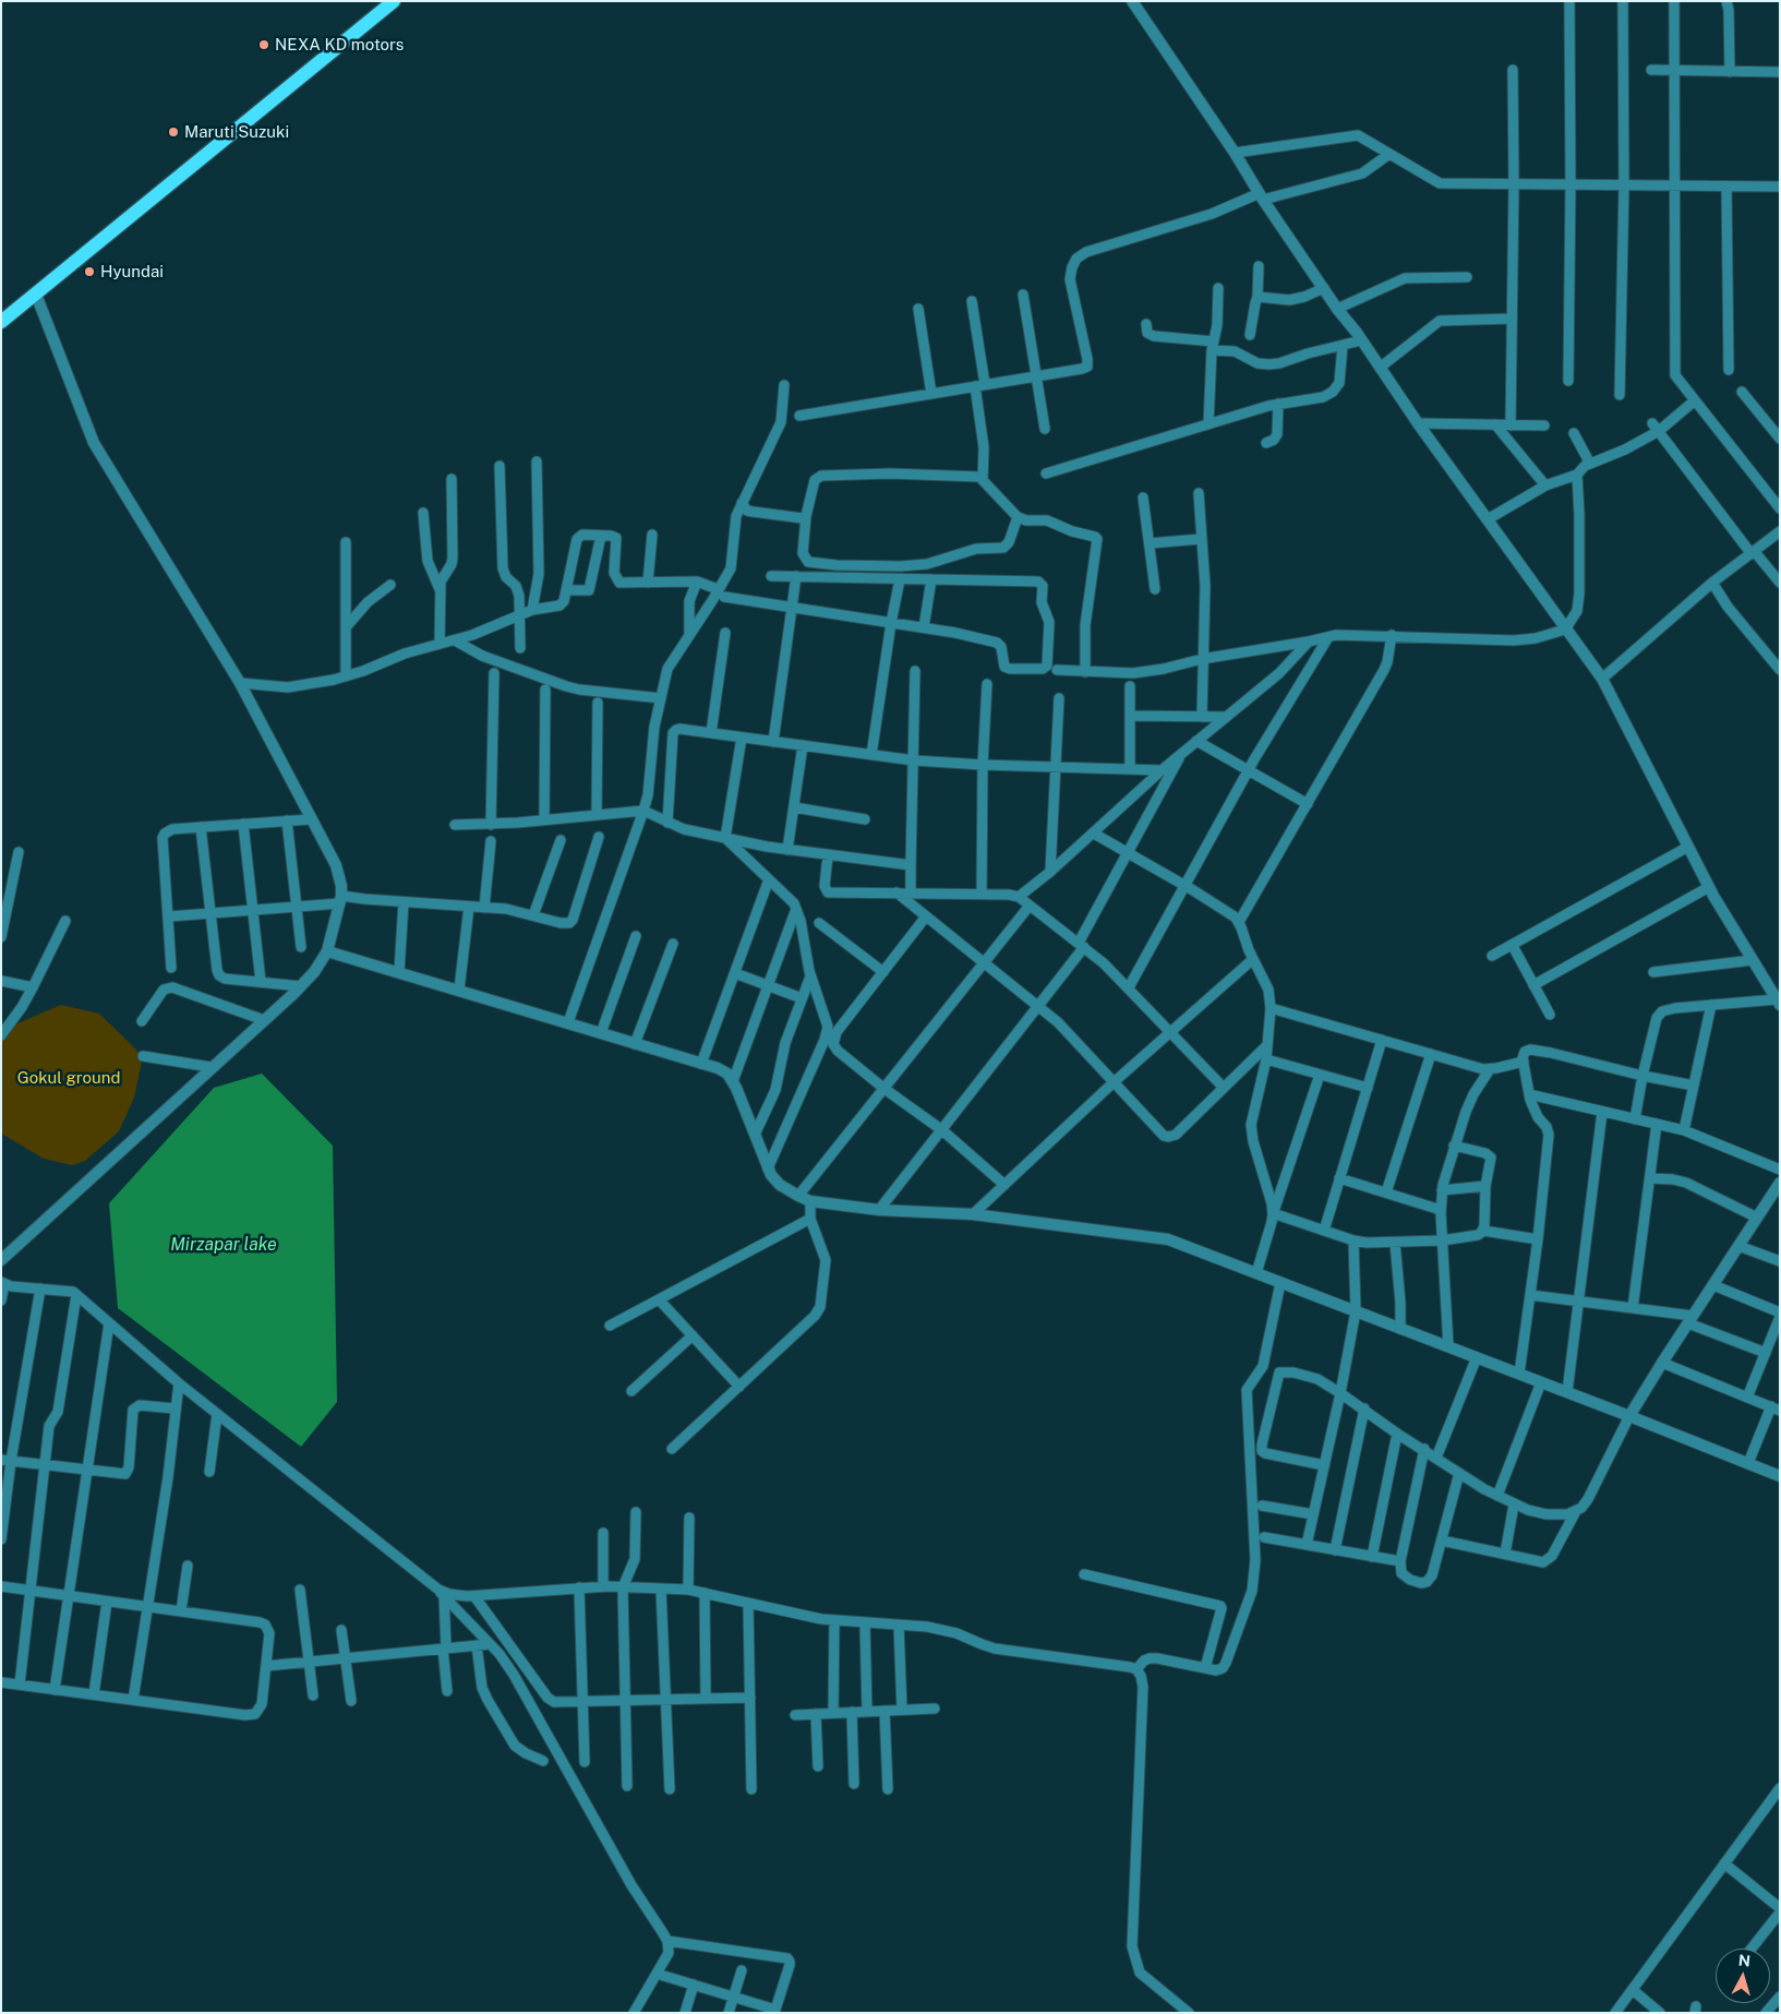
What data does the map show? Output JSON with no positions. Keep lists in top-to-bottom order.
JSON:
{
  "water": ["Mirzapar lake"],
  "parks": ["Gokul ground"],
  "places": ["NEXA KD motors", "Maruti Suzuki", "Hyundai"],
  "north": "top"
}
